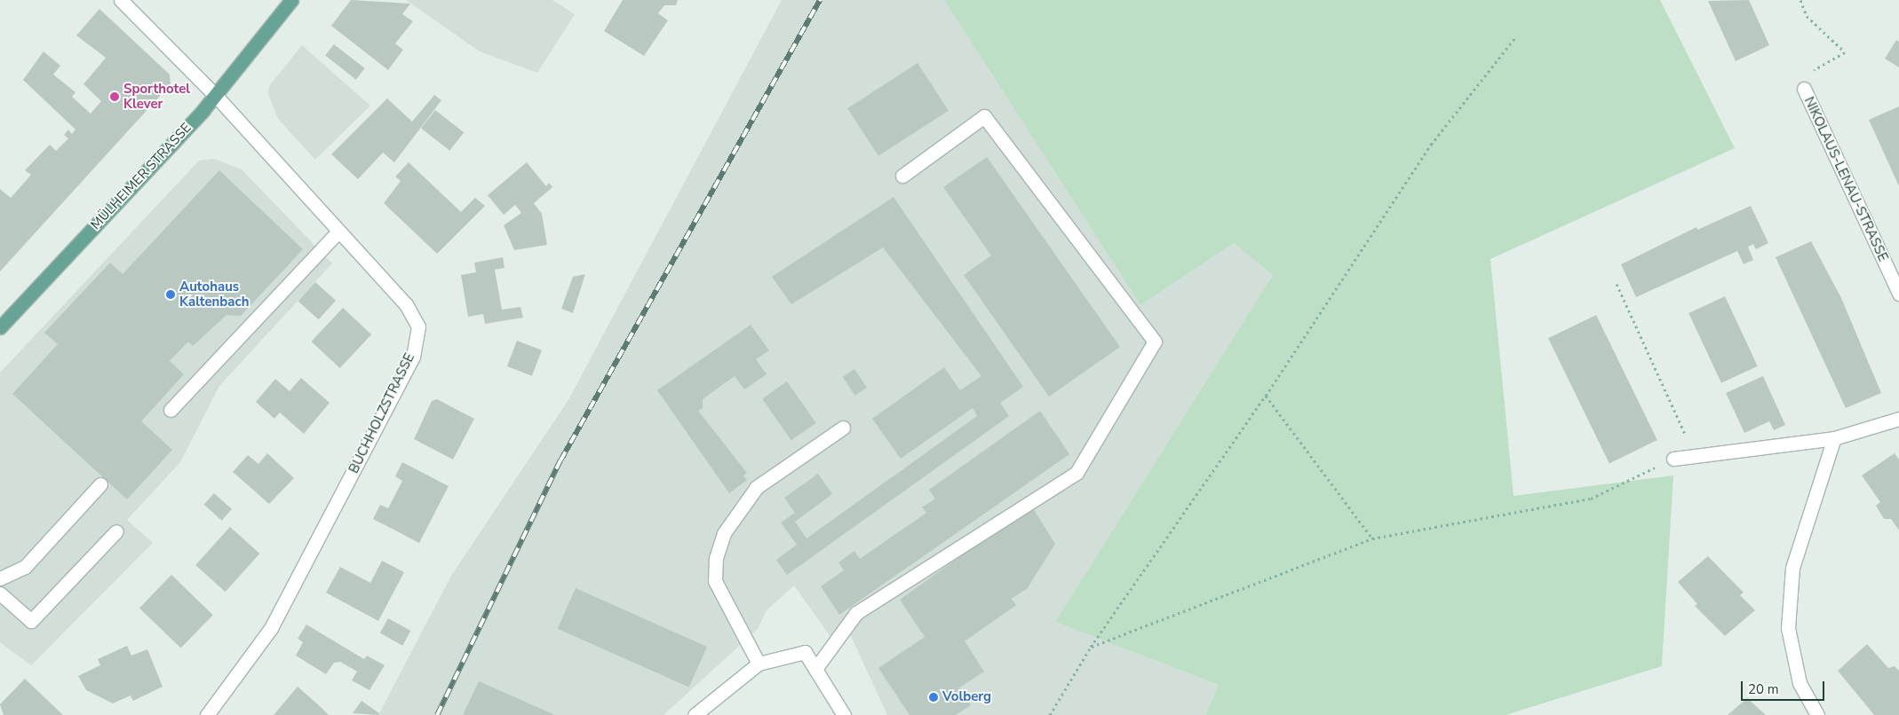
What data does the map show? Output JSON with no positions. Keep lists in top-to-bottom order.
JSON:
{
  "streets": {
    "main road": ["MÜLHEIMER STRASSE"],
    "street": ["NIKOLAUS-LENAU-STRASSE", "BUCHHOLZSTRASSE"]
  },
  "crossings": [
    ["MÜLHEIMER STRASSE", "BUCHHOLZSTRASSE"]
  ],
  "places": ["Sporthotel Klever", "Autohaus Kaltenbach", "Volberg"],
  "scale_bar": "20 m"
}
